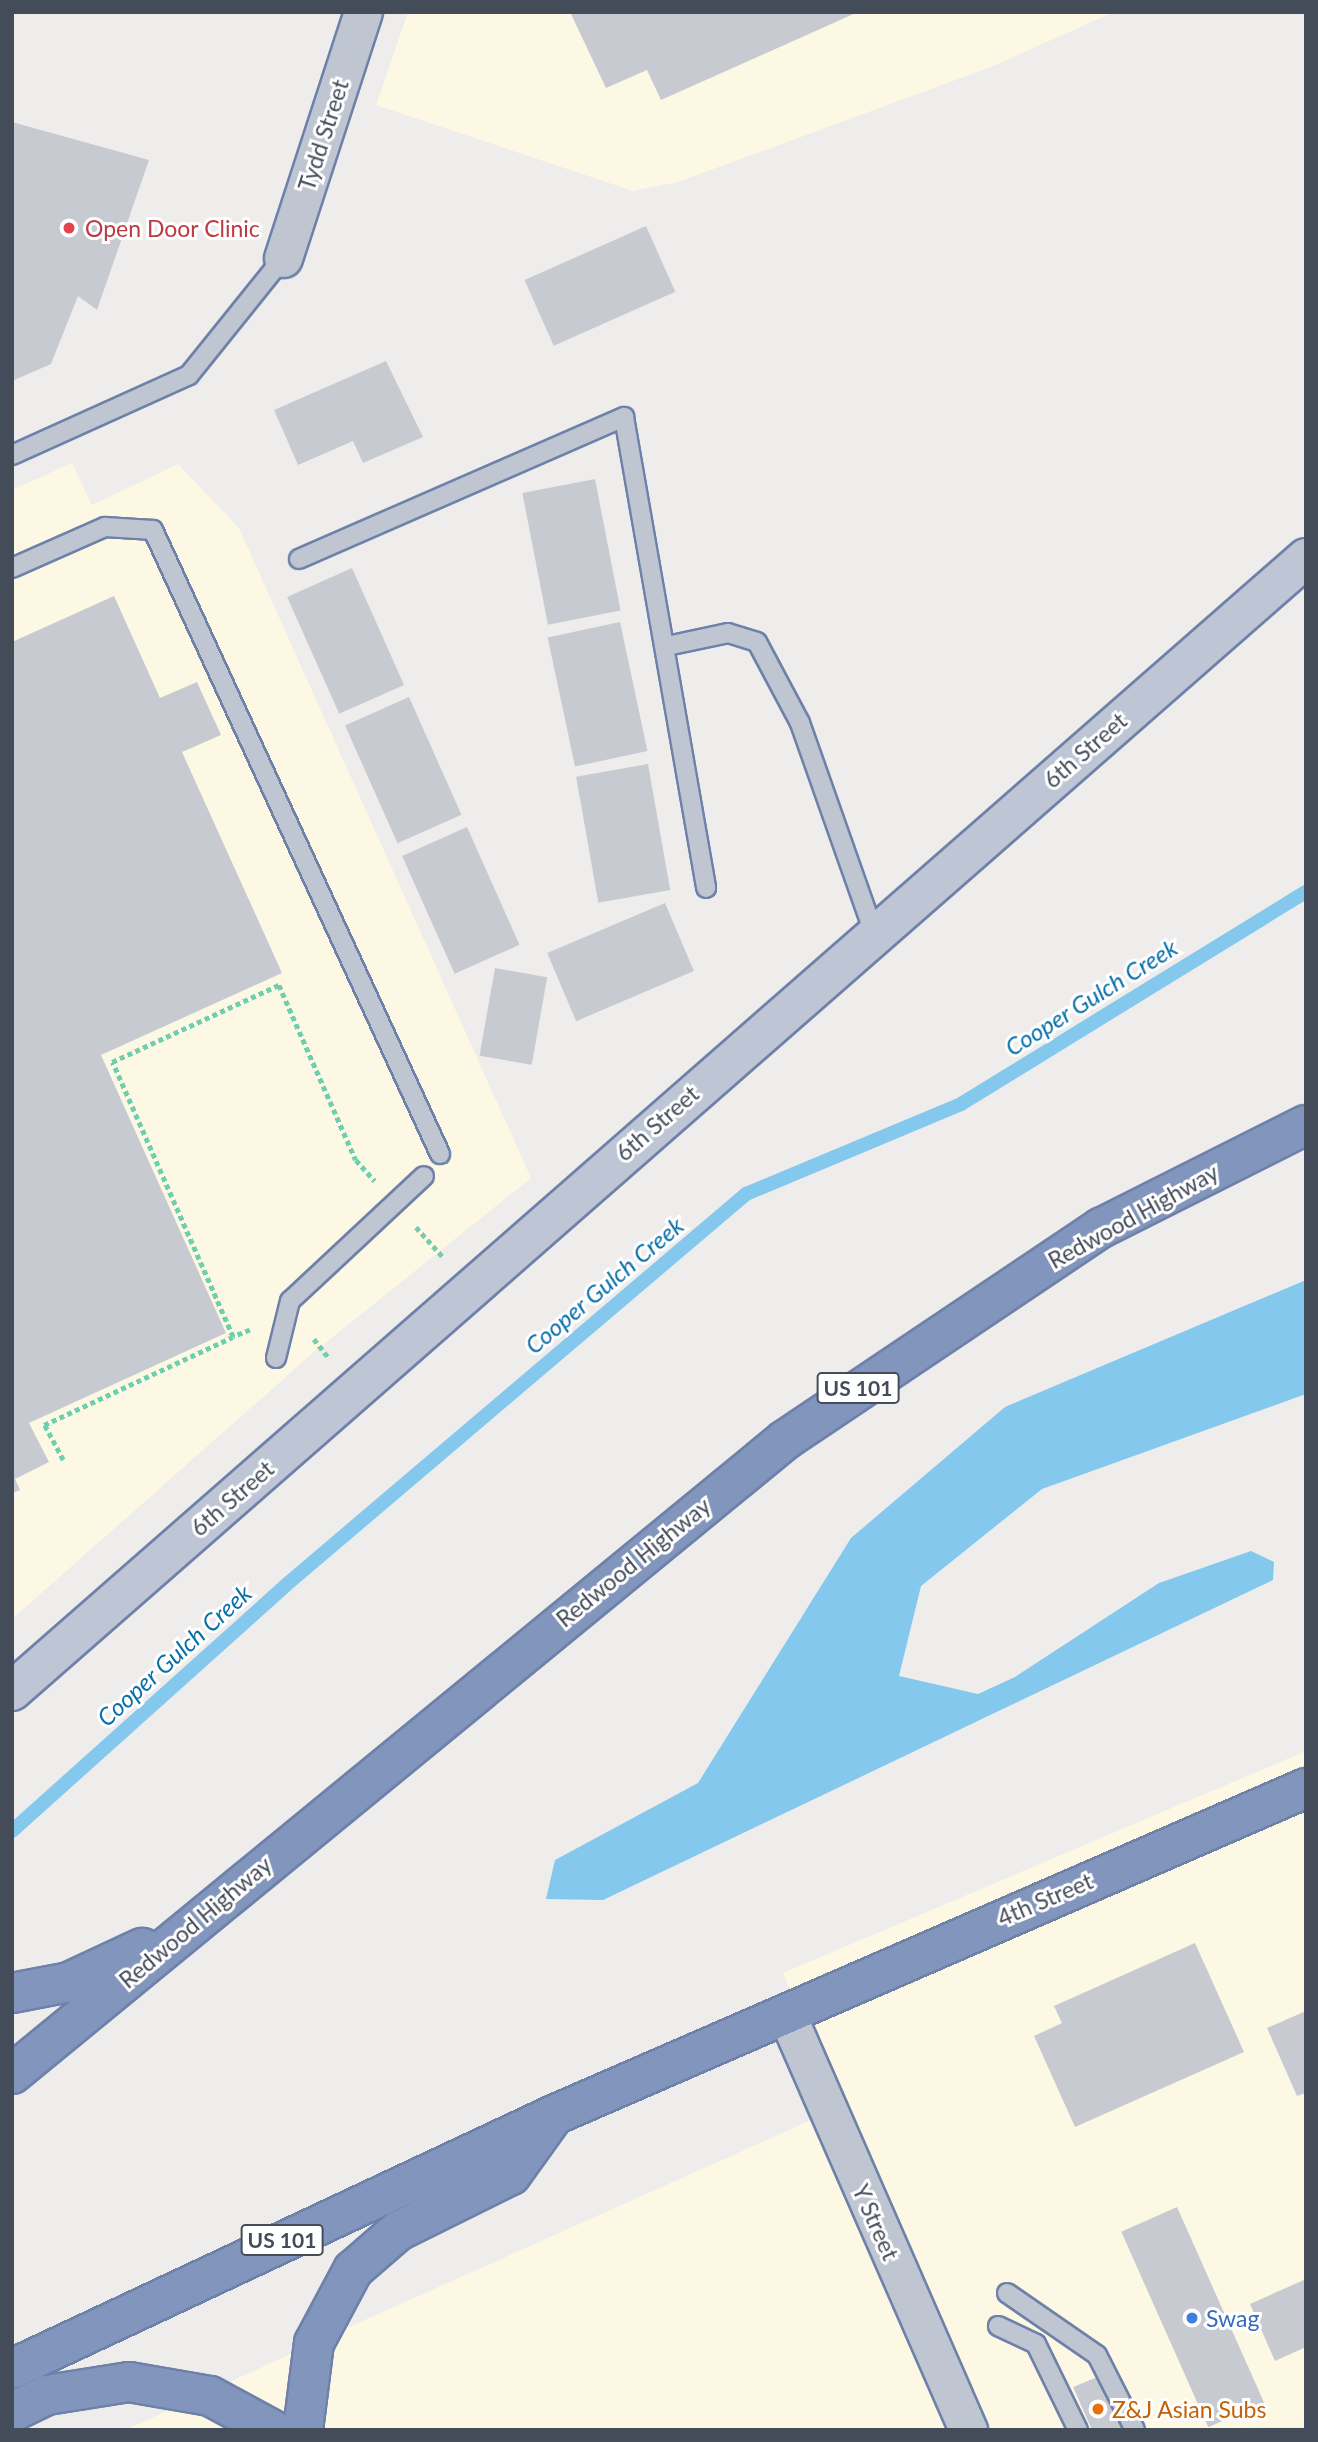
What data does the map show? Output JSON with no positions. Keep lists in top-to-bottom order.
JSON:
{
  "streets": {
    "highway": ["Redwood Highway", "US 101", "4th Street"],
    "street": ["Tydd Street", "6th Street", "Y Street"]
  },
  "crossings": [
    ["US 101", "4th Street"],
    ["US 101", "Y Street"],
    ["4th Street", "Y Street"]
  ],
  "water": ["Cooper Gulch Creek"],
  "places": ["Open Door Clinic", "Swag", "Z&J Asian Subs"]
}
